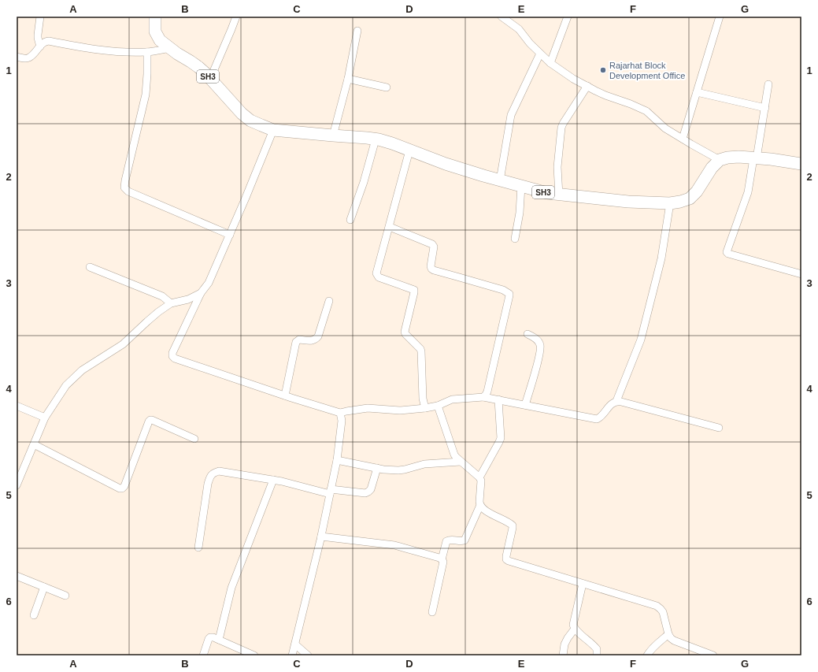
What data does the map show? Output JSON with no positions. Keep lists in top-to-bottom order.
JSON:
{
  "streets": {
    "main road": ["SH3"]
  },
  "places": ["Rajarhat Block Development Office"],
  "grid": {
    "columns": [
      "A",
      "B",
      "C",
      "D",
      "E",
      "F",
      "G"
    ],
    "rows": [
      "1",
      "2",
      "3",
      "4",
      "5",
      "6"
    ]
  }
}
